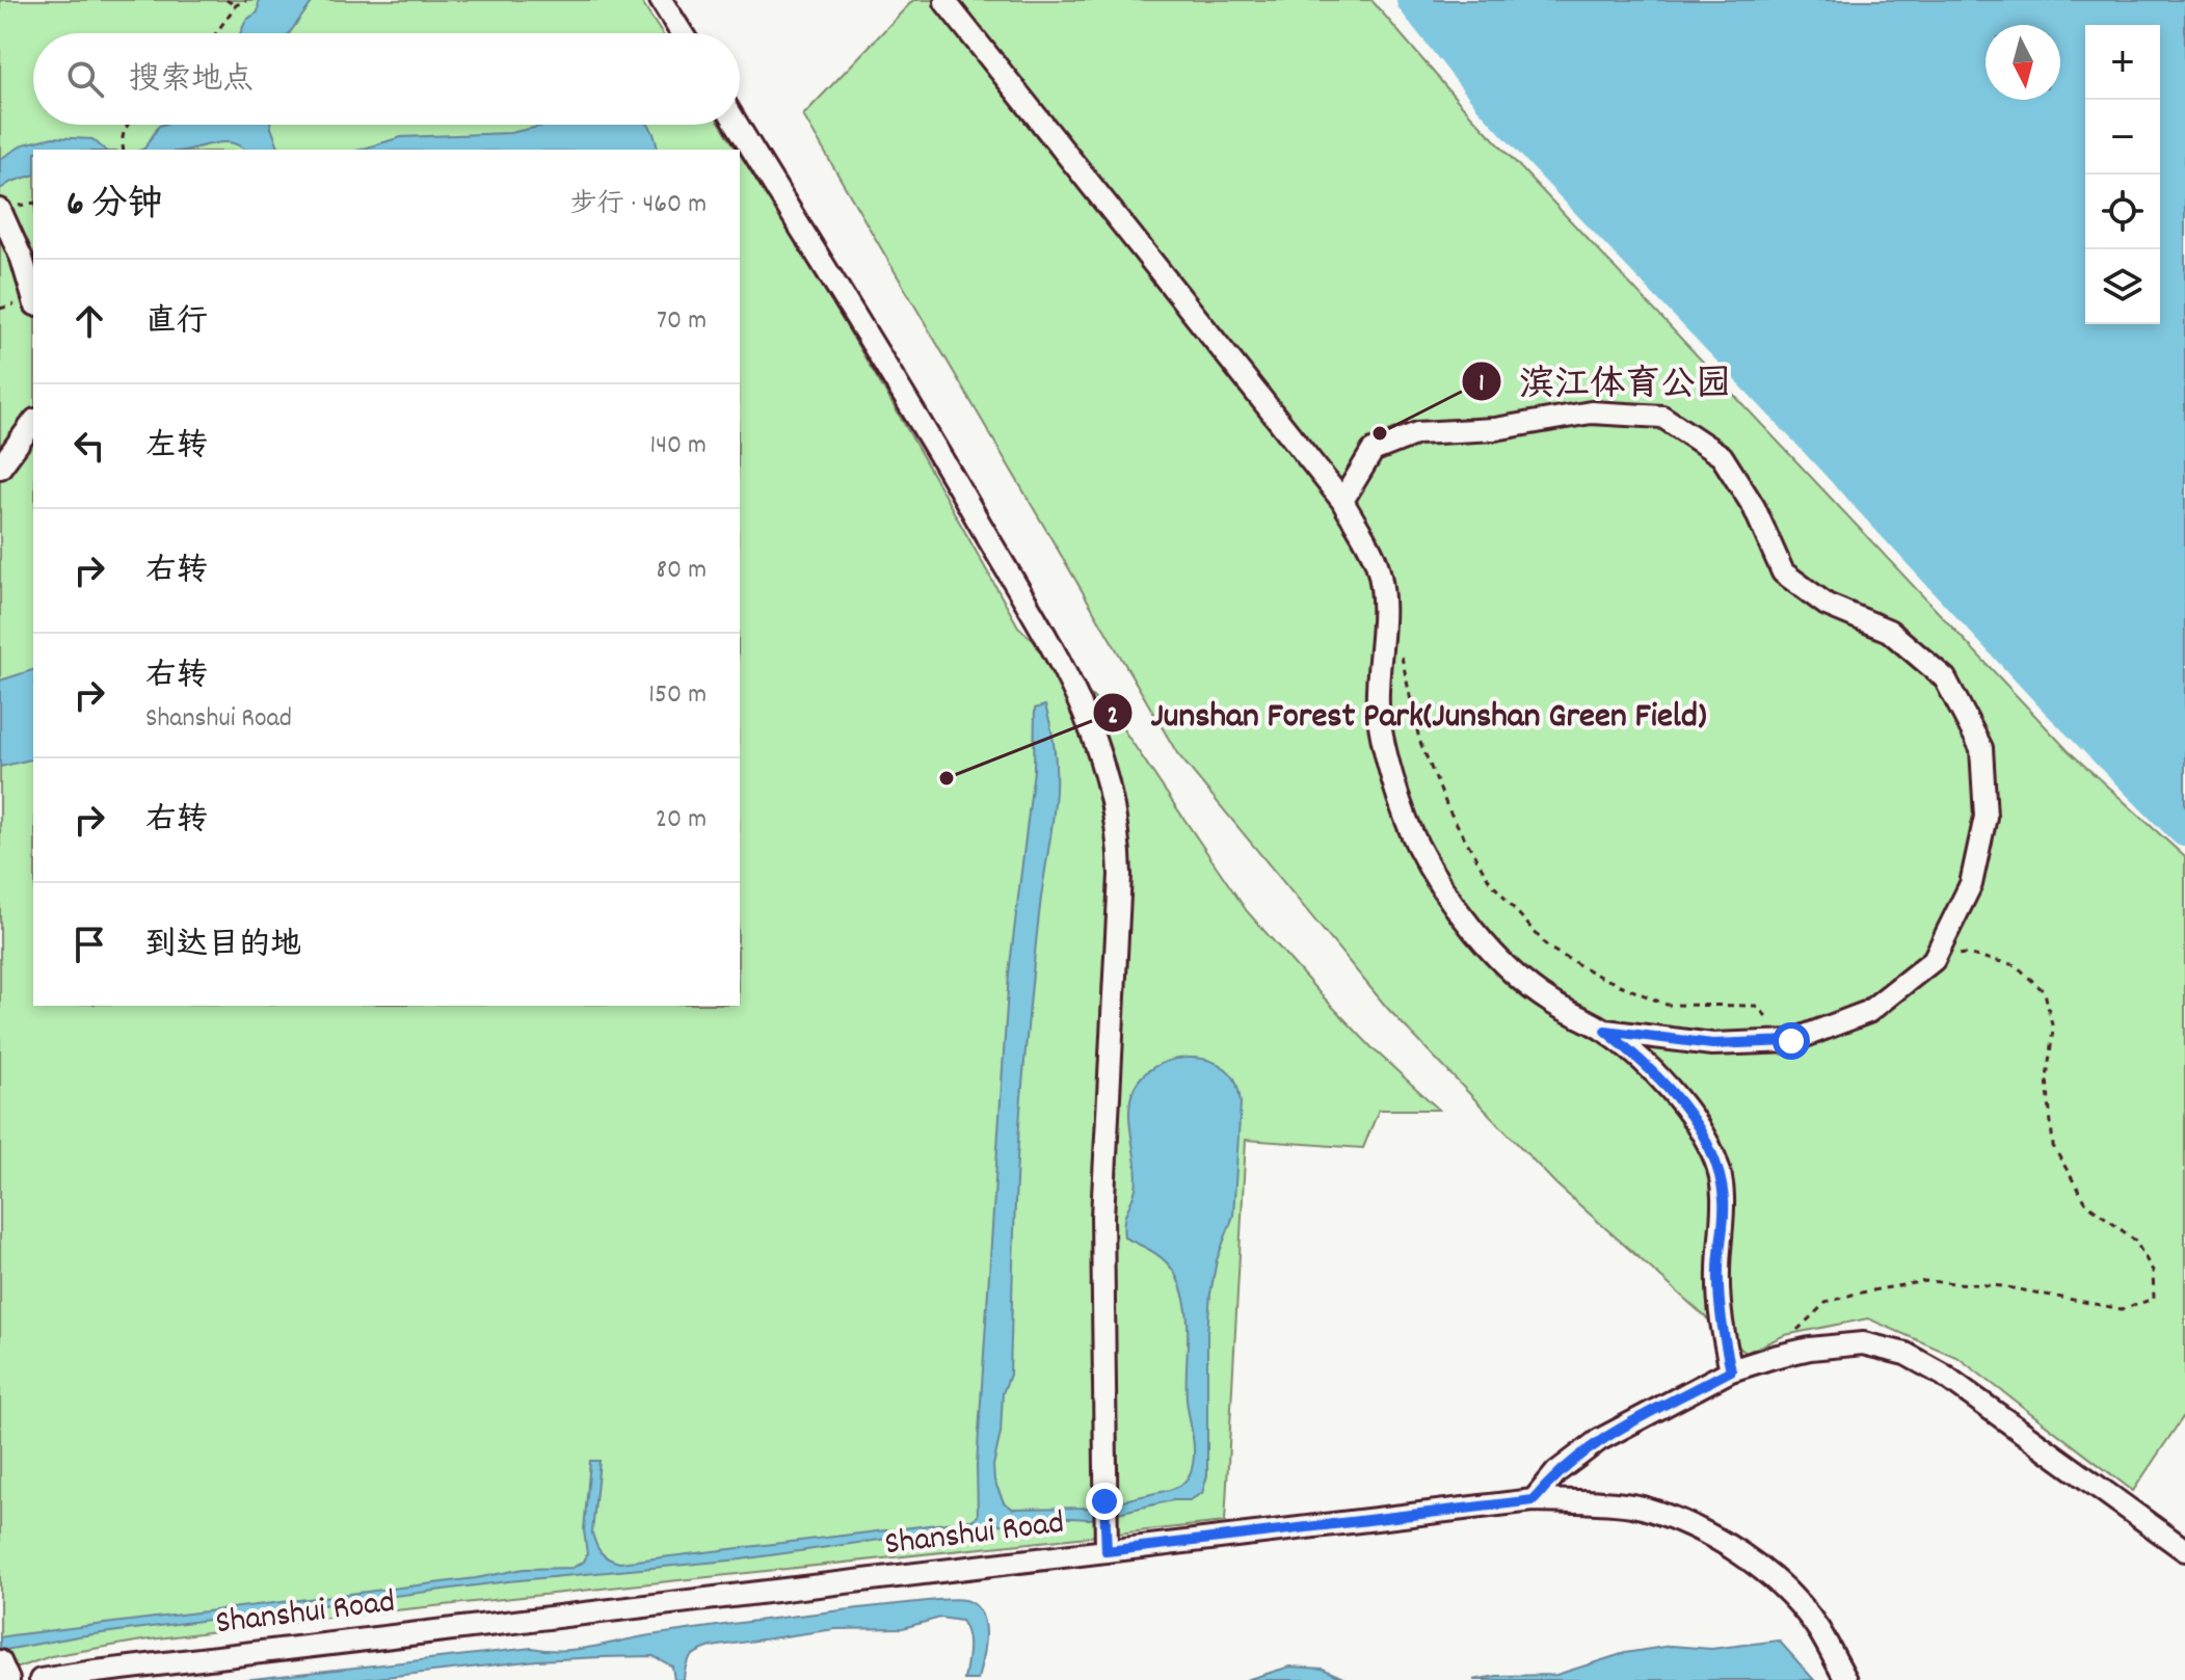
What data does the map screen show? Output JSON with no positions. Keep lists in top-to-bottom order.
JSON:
{
  "streets": {
    "street": ["Shanshui Road"]
  },
  "places": ["滨江体育公园", "Junshan Forest Park(Junshan Green Field)"],
  "north": "bottom",
  "page": {
    "map_buttons": ["+", "−"],
    "search": "搜索地点",
    "heading": ["6 分钟", "步行 · 460 m"],
    "list": [
      ["直行", "70 m"],
      ["左转", "140 m"],
      ["右转", "80 m"],
      ["右转", "Shanshui Road", "150 m"],
      ["右转", "20 m"],
      "到达目的地"
    ]
  }
}
